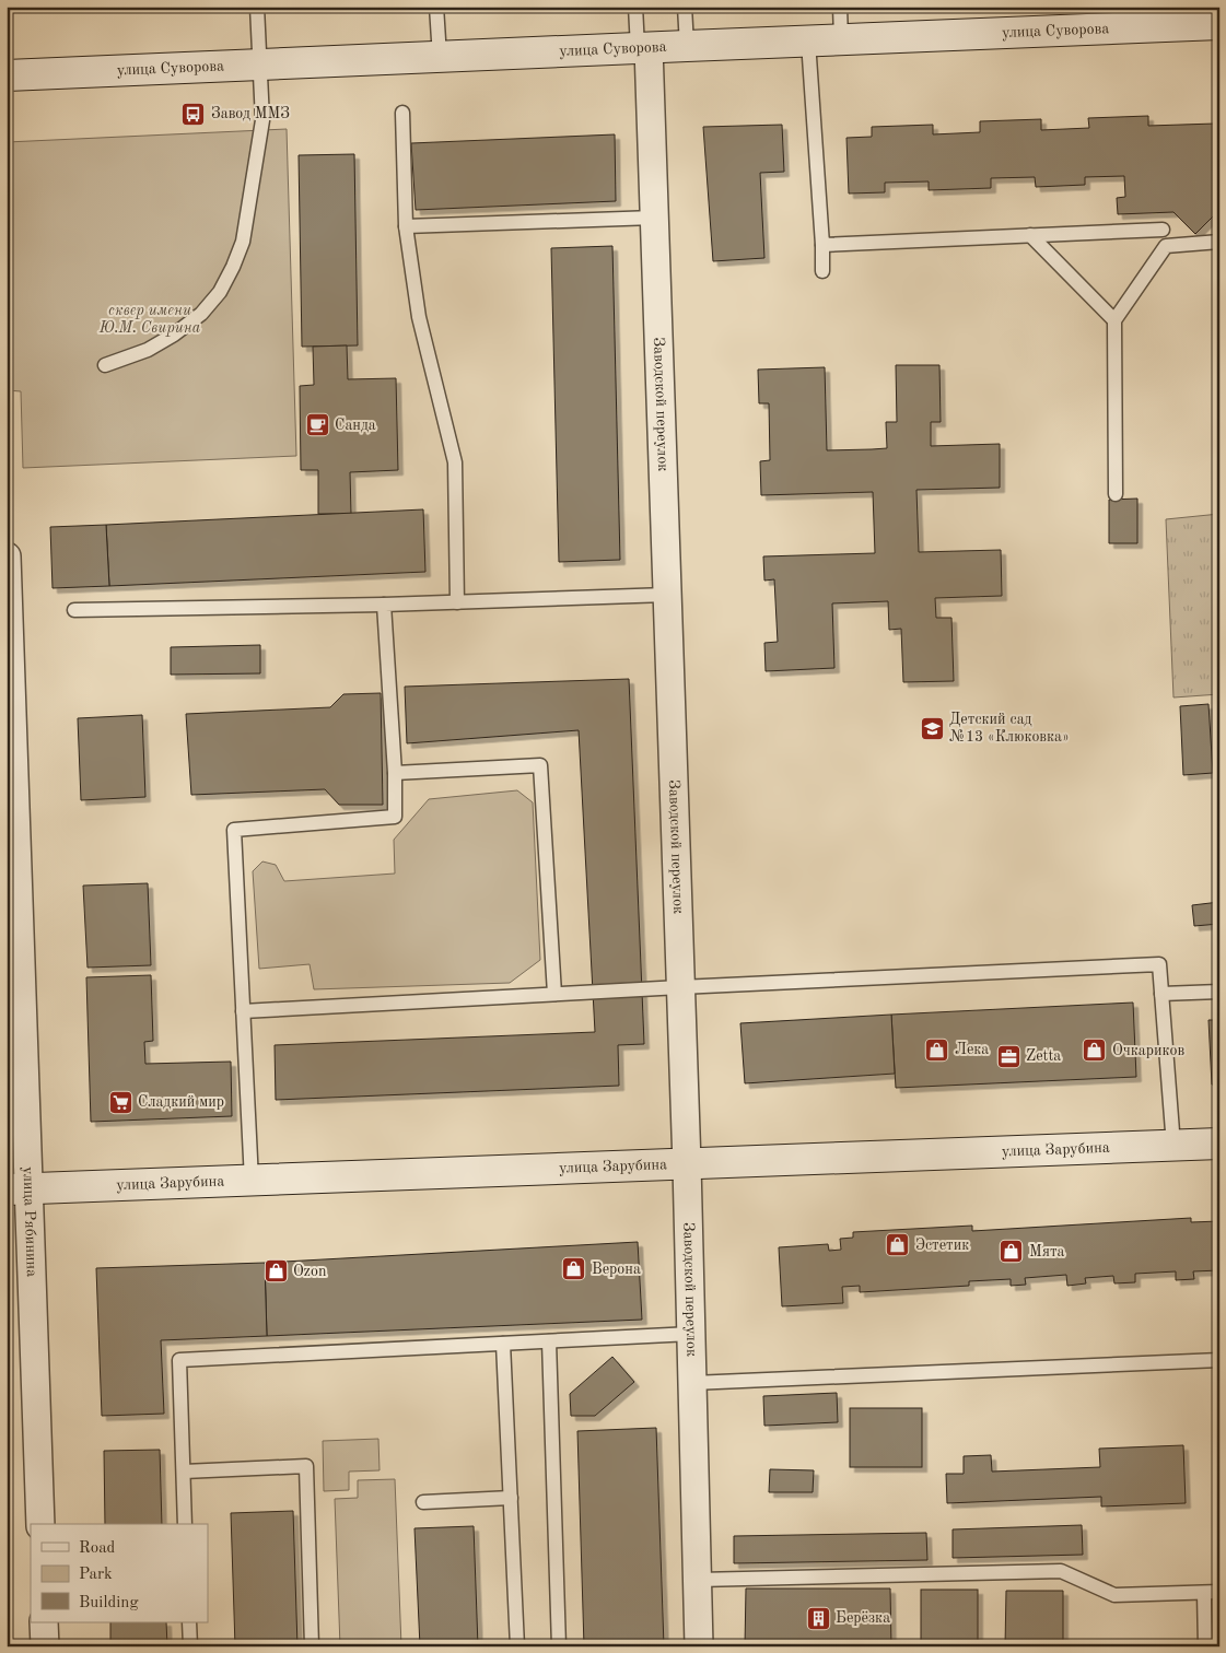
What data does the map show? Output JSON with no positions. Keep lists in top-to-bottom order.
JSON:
{
  "streets": {
    "main road": ["улица Суворова", "улица Зарубина"],
    "street": ["Заводской переулок", "улица Рябинина"]
  },
  "crossings": [
    ["улица Суворова", "Заводской переулок"],
    ["Заводской переулок", "улица Зарубина"],
    ["улица Зарубина", "улица Рябинина"]
  ],
  "parks": ["сквер имени Ю.М. Свирина"],
  "places": {
    "bus stop": ["Завод ММЗ"],
    "cafe": ["Санда"],
    "school or university": ["Детский сад №13 «Клюковка»"],
    "shop": [
      "Лека",
      "Очкариков",
      "Эстетик",
      "Мята",
      "Верона",
      "Ozon"
    ],
    "office": ["Zetta"],
    "supermarket": ["Сладкий мир"],
    "building": ["Берёзка"]
  },
  "legend": ["Road", "Park", "Building"]
}
